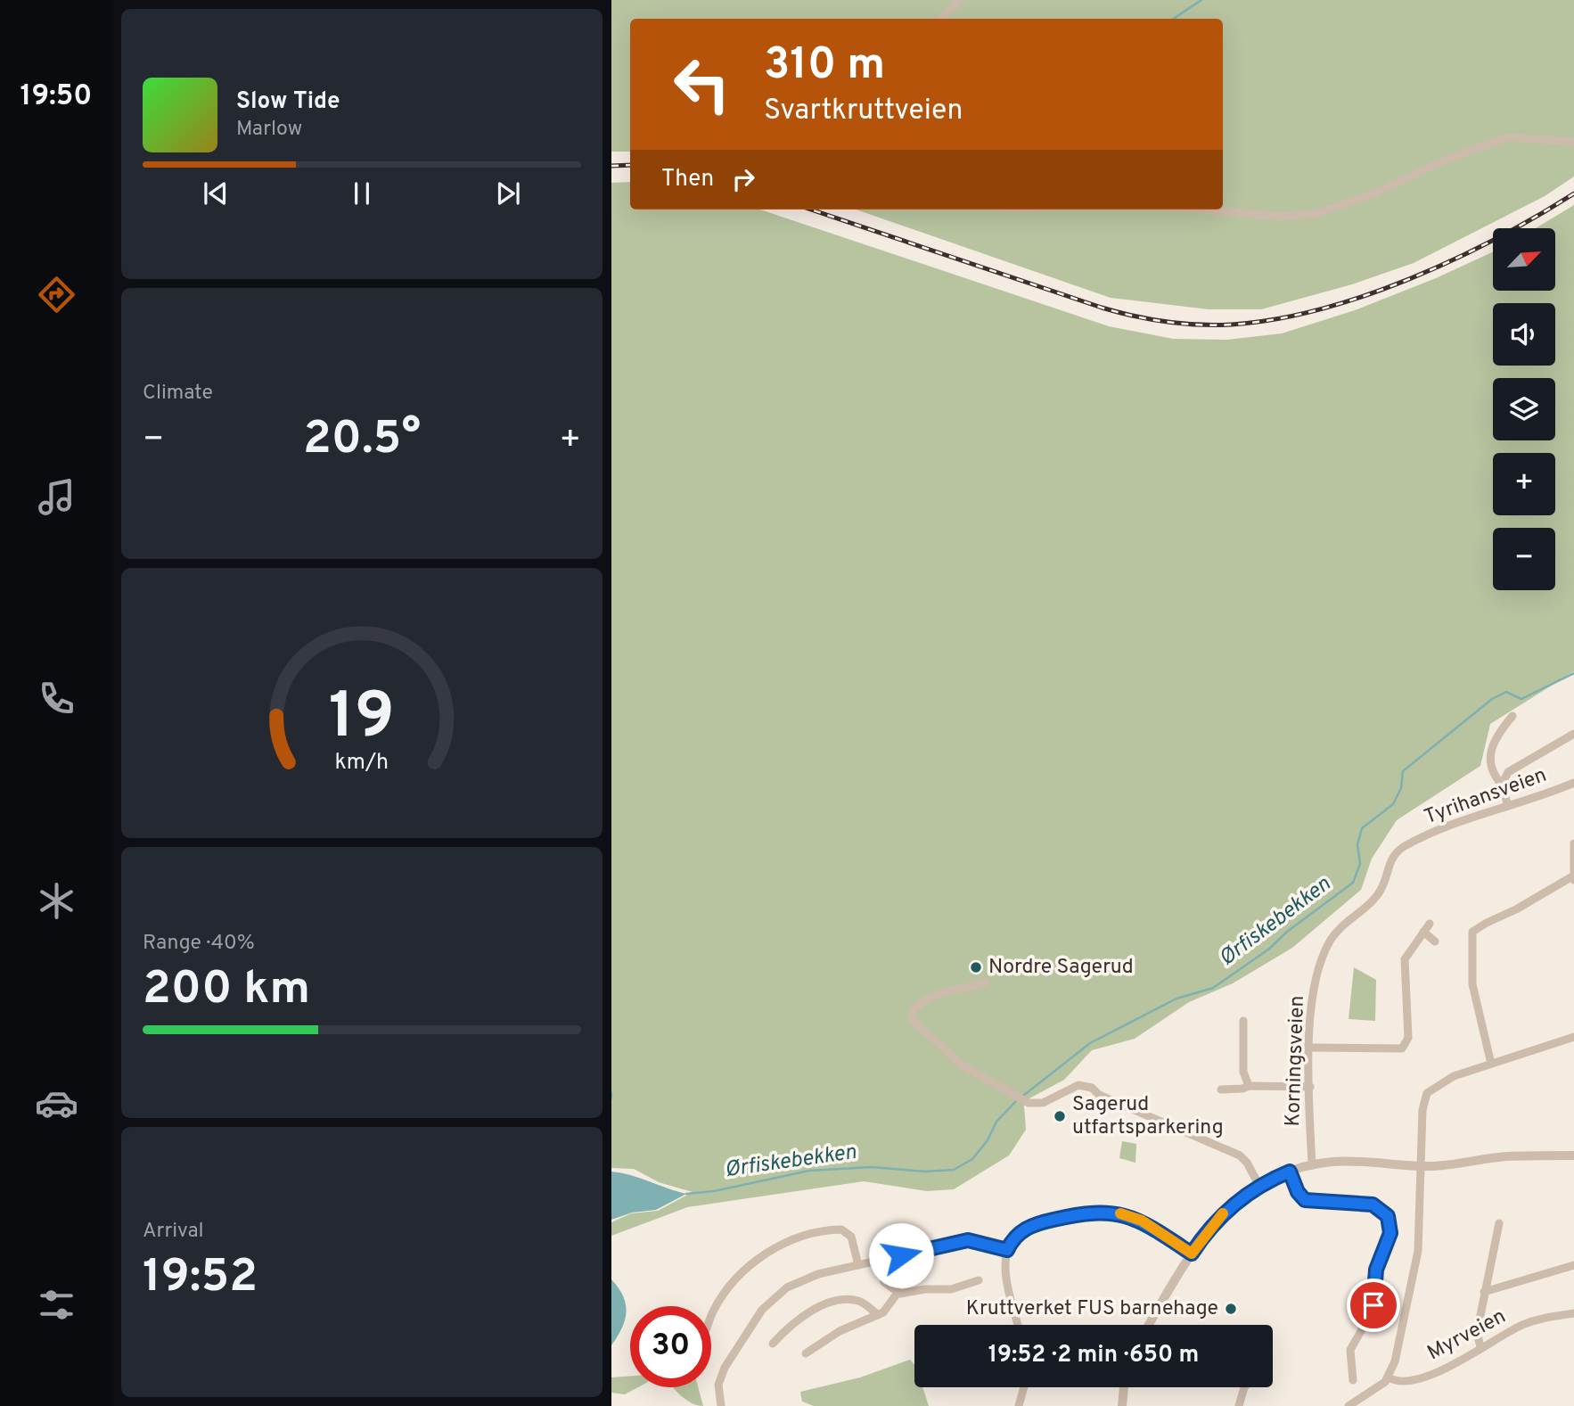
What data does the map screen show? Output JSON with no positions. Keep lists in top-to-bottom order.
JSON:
{
  "streets": {
    "street": ["Tyrihansveien", "Korningsveien", "Myrveien"]
  },
  "crossings": [
    ["Tyrihansveien", "Korningsveien"]
  ],
  "water": ["Ørfiskebekken"],
  "places": ["Nordre Sagerud", "Sagerud utfartsparkering", "Kruttverket FUS barnehage"],
  "north": "top right",
  "page": {
    "tabs": "19:50",
    "turn": ["310 m", "Svartkruttveien"],
    "song": ["Slow Tide", "Marlow"],
    "then": "Then",
    "map_buttons": ["+", "−"],
    "tile": [
      "Climate",
      ["Range · 40%", "200 km"],
      ["Arrival", "19:52"]
    ],
    "heat": ["−", "20.5°", "+"],
    "limit": "30",
    "trip": "19:52 · 2 min · 650 m",
    "gauge": ["19", "km/h"]
  }
}
